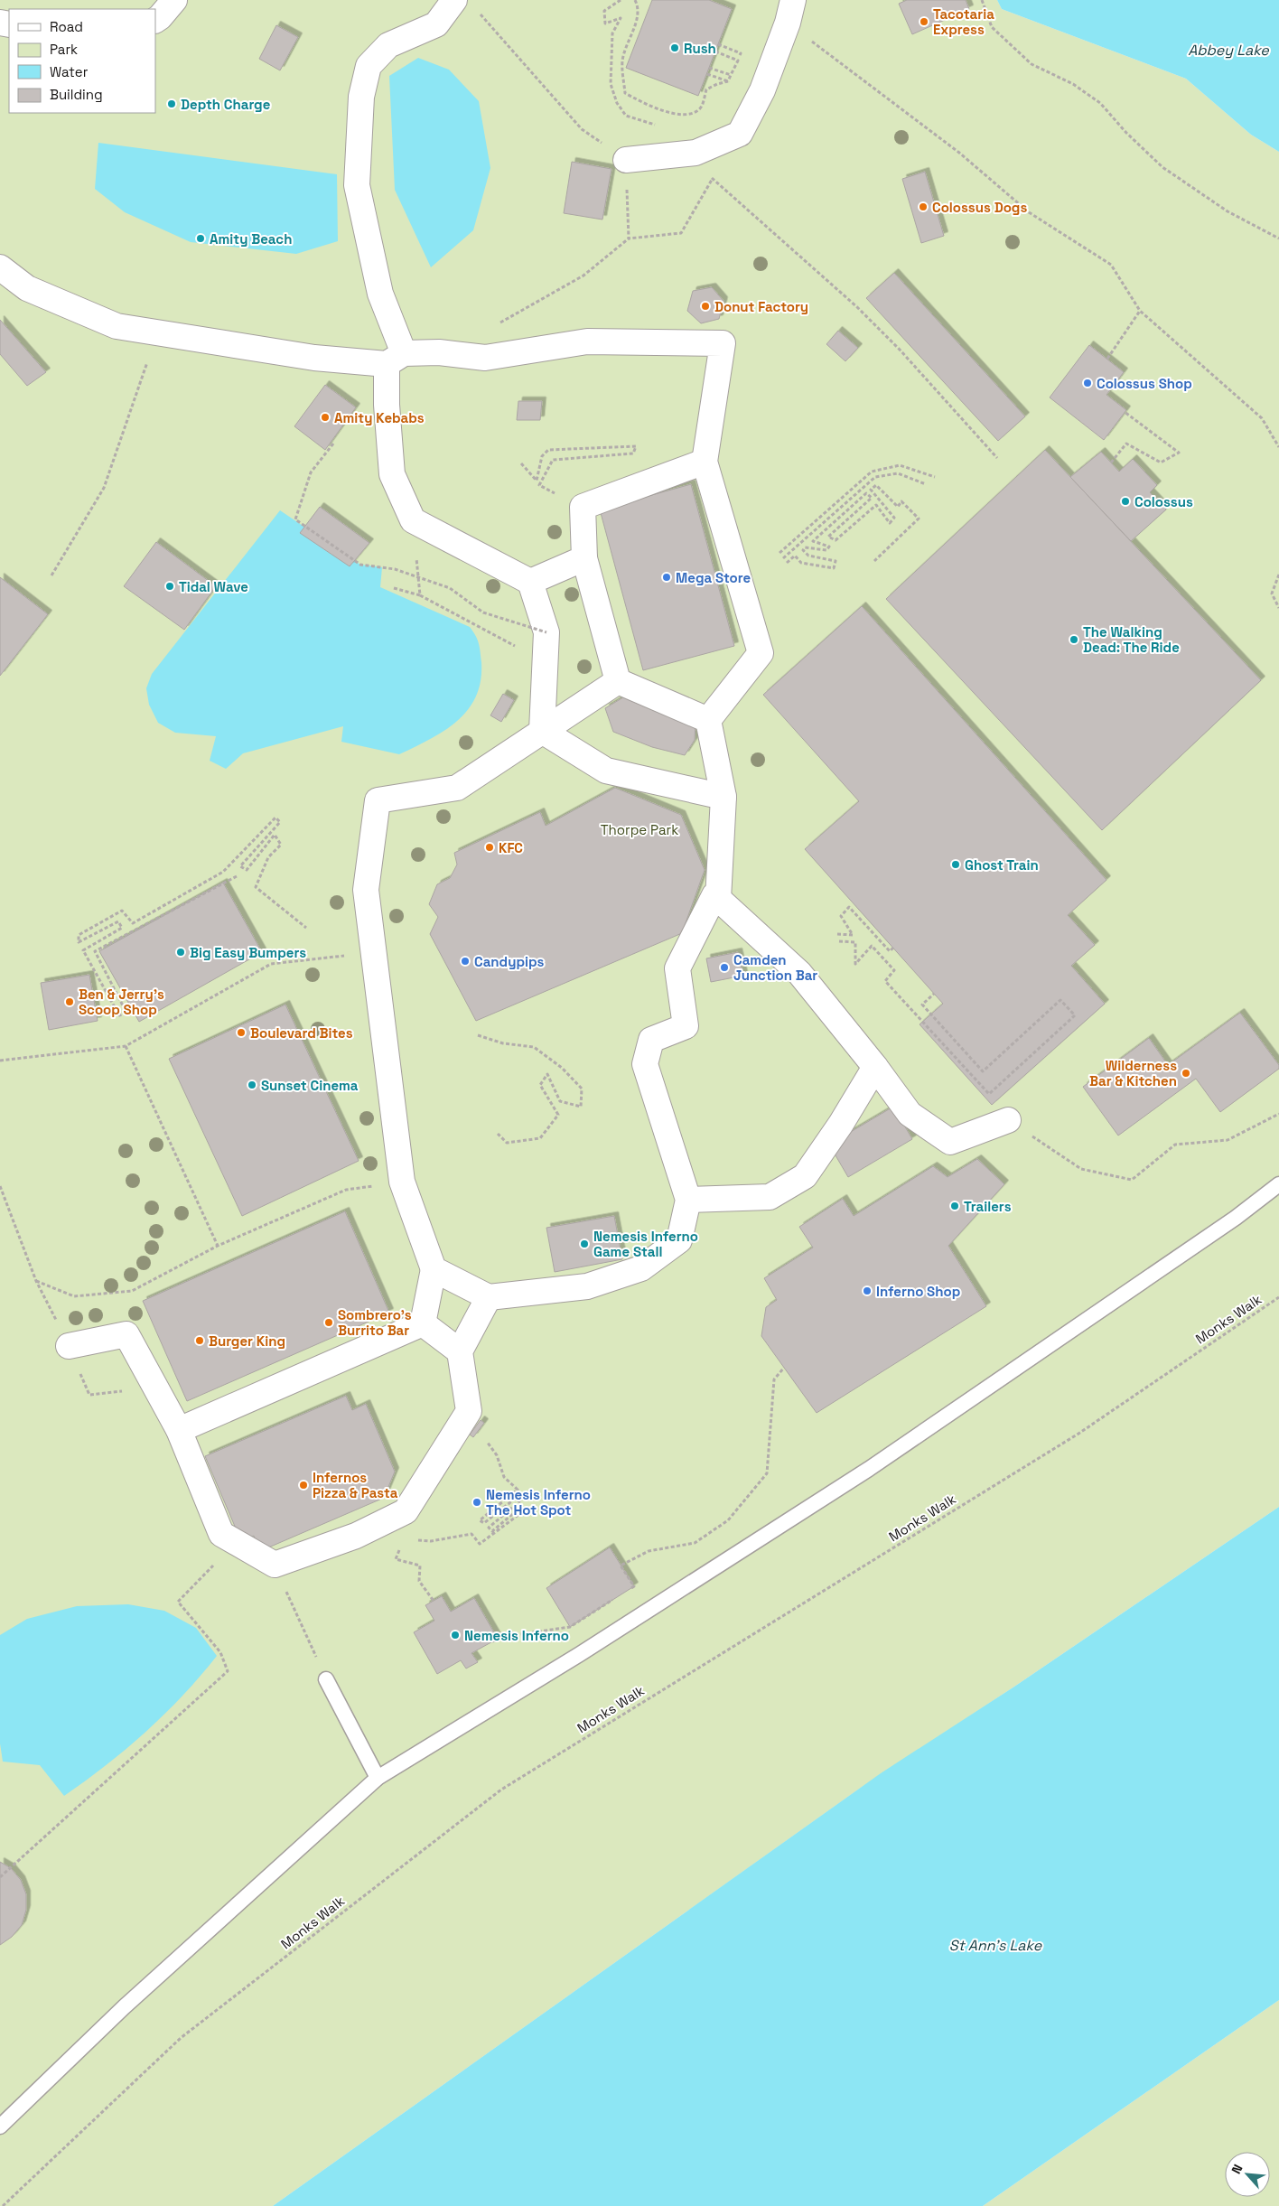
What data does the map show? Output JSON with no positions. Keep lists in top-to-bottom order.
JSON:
{
  "streets": {
    "path": ["Monks Walk"]
  },
  "water": ["Abbey Lake", "St Ann's Lake"],
  "parks": ["Thorpe Park"],
  "places": [
    "Tacotaria Express",
    "Rush",
    "Depth Charge",
    "Colossus Dogs",
    "Amity Beach",
    "Donut Factory",
    "Colossus Shop",
    "Amity Kebabs",
    "Colossus",
    "Mega Store",
    "Tidal Wave",
    "The Walking Dead: The Ride",
    "KFC",
    "Ghost Train",
    "Big Easy Bumpers",
    "Candypips",
    "Camden Junction Bar",
    "Ben & Jerry's Scoop Shop",
    "Boulevard Bites",
    "Wilderness Bar & Kitchen",
    "Sunset Cinema",
    "Trailers",
    "Nemesis Inferno Game Stall",
    "Inferno Shop",
    "Sombrero’s Burrito Bar",
    "Burger King",
    "Infernos Pizza & Pasta",
    "Nemesis Inferno The Hot Spot",
    "Nemesis Inferno"
  ],
  "legend": [
    "Road",
    "Park",
    "Water",
    "Building"
  ],
  "north": "top left"
}
